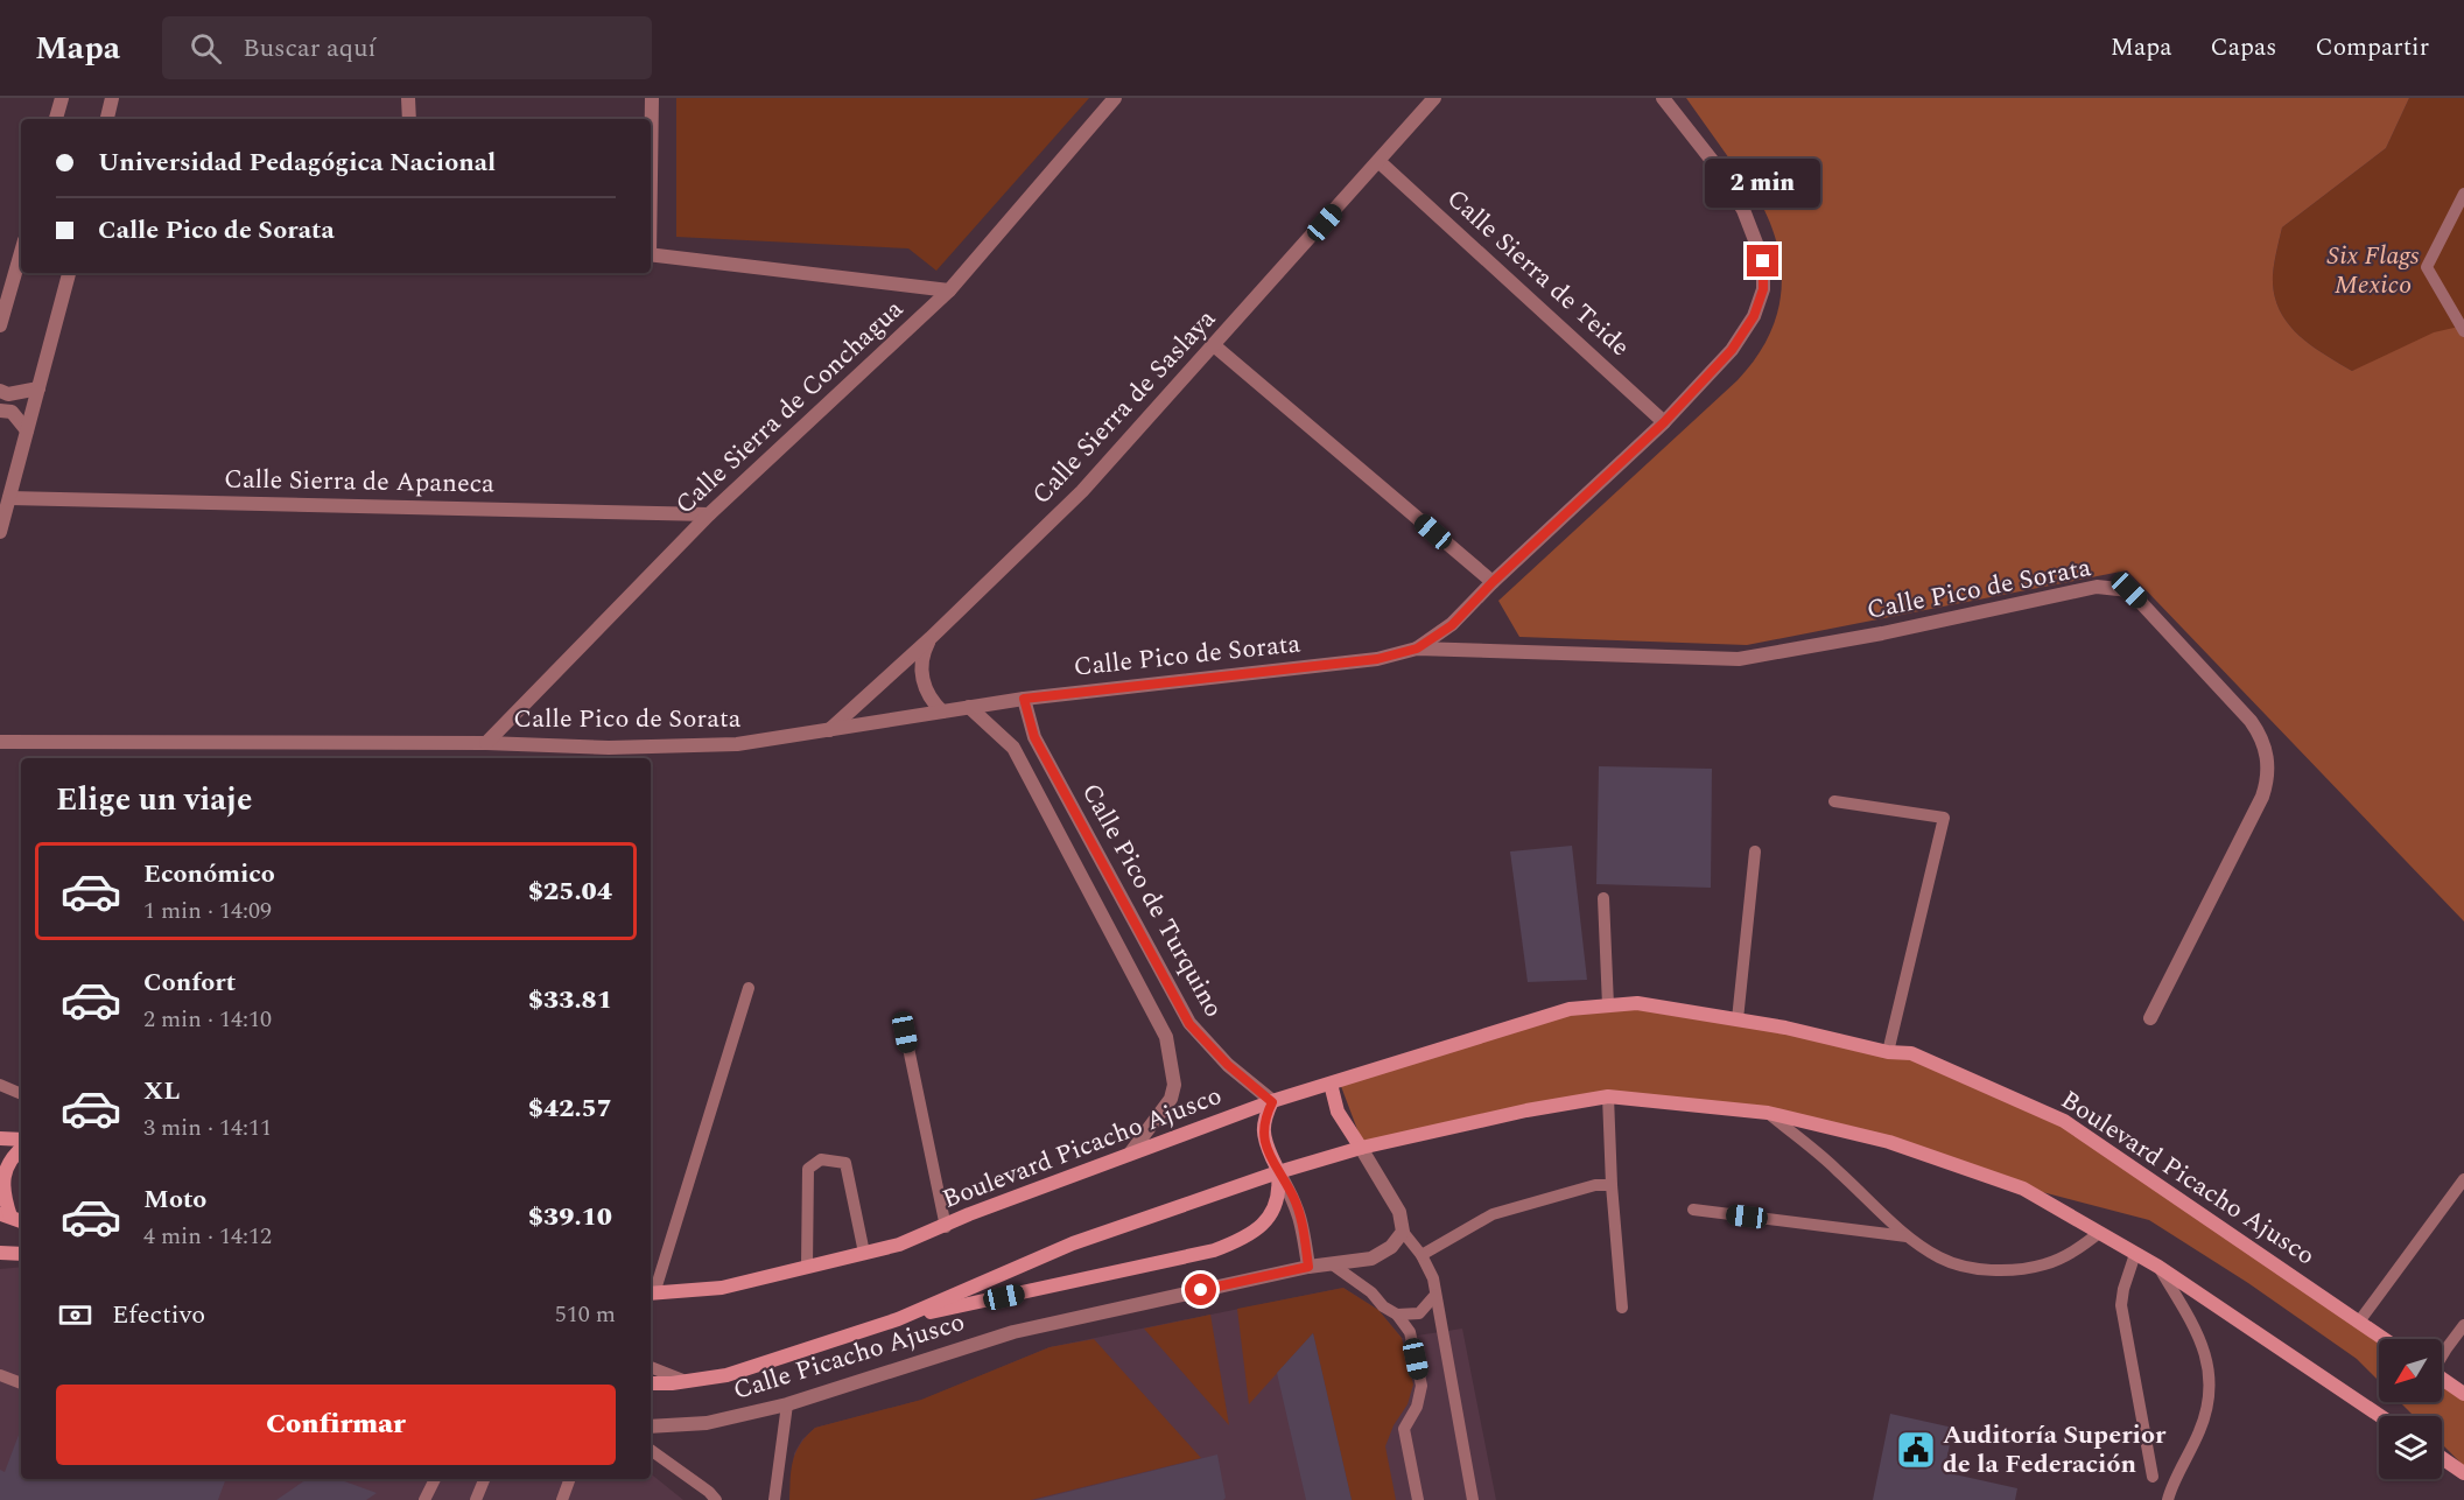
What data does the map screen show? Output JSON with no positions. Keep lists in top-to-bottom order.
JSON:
{
  "streets": {
    "main road": ["Boulevard Picacho Ajusco"],
    "street": [
      "Calle Sierra de Teide",
      "Calle Sierra de Conchagua",
      "Calle Sierra de Saslaya",
      "Calle Sierra de Apaneca",
      "Calle Pico de Sorata",
      "Calle Pico de Turquino",
      "Calle Picacho Ajusco"
    ]
  },
  "crossings": [
    ["Calle Sierra de Teide", "Calle Sierra de Saslaya"],
    ["Calle Sierra de Teide", "Calle Pico de Sorata"],
    ["Calle Sierra de Conchagua", "Calle Sierra de Apaneca"],
    ["Calle Sierra de Conchagua", "Calle Pico de Sorata"],
    ["Calle Sierra de Saslaya", "Calle Pico de Sorata"],
    ["Calle Pico de Sorata", "Calle Pico de Turquino"],
    ["Calle Pico de Turquino", "Boulevard Picacho Ajusco"]
  ],
  "parks": ["Six Flags Mexico"],
  "places": {
    "public building": ["Auditoría Superior de la Federación"]
  },
  "north": "bottom left",
  "page": {
    "header": "Mapa",
    "search": "Buscar aquí",
    "nav": ["Mapa", "Capas", "Compartir"],
    "banner": ["Universidad Pedagógica Nacional", "Calle Pico de Sorata"],
    "bubble": "2 min",
    "heading": "Elige un viaje",
    "list": [
      {
        "name": "Económico",
        "note": "1 min · 14:09",
        "value": "$25.04"
      },
      {
        "name": "Confort",
        "note": "2 min · 14:10",
        "value": "$33.81"
      },
      {
        "name": "XL",
        "note": "3 min · 14:11",
        "value": "$42.57"
      },
      {
        "name": "Moto",
        "note": "4 min · 14:12",
        "value": "$39.10"
      }
    ],
    "pay": ["Efectivo", "510 m"],
    "buttons": "Confirmar"
  }
}
